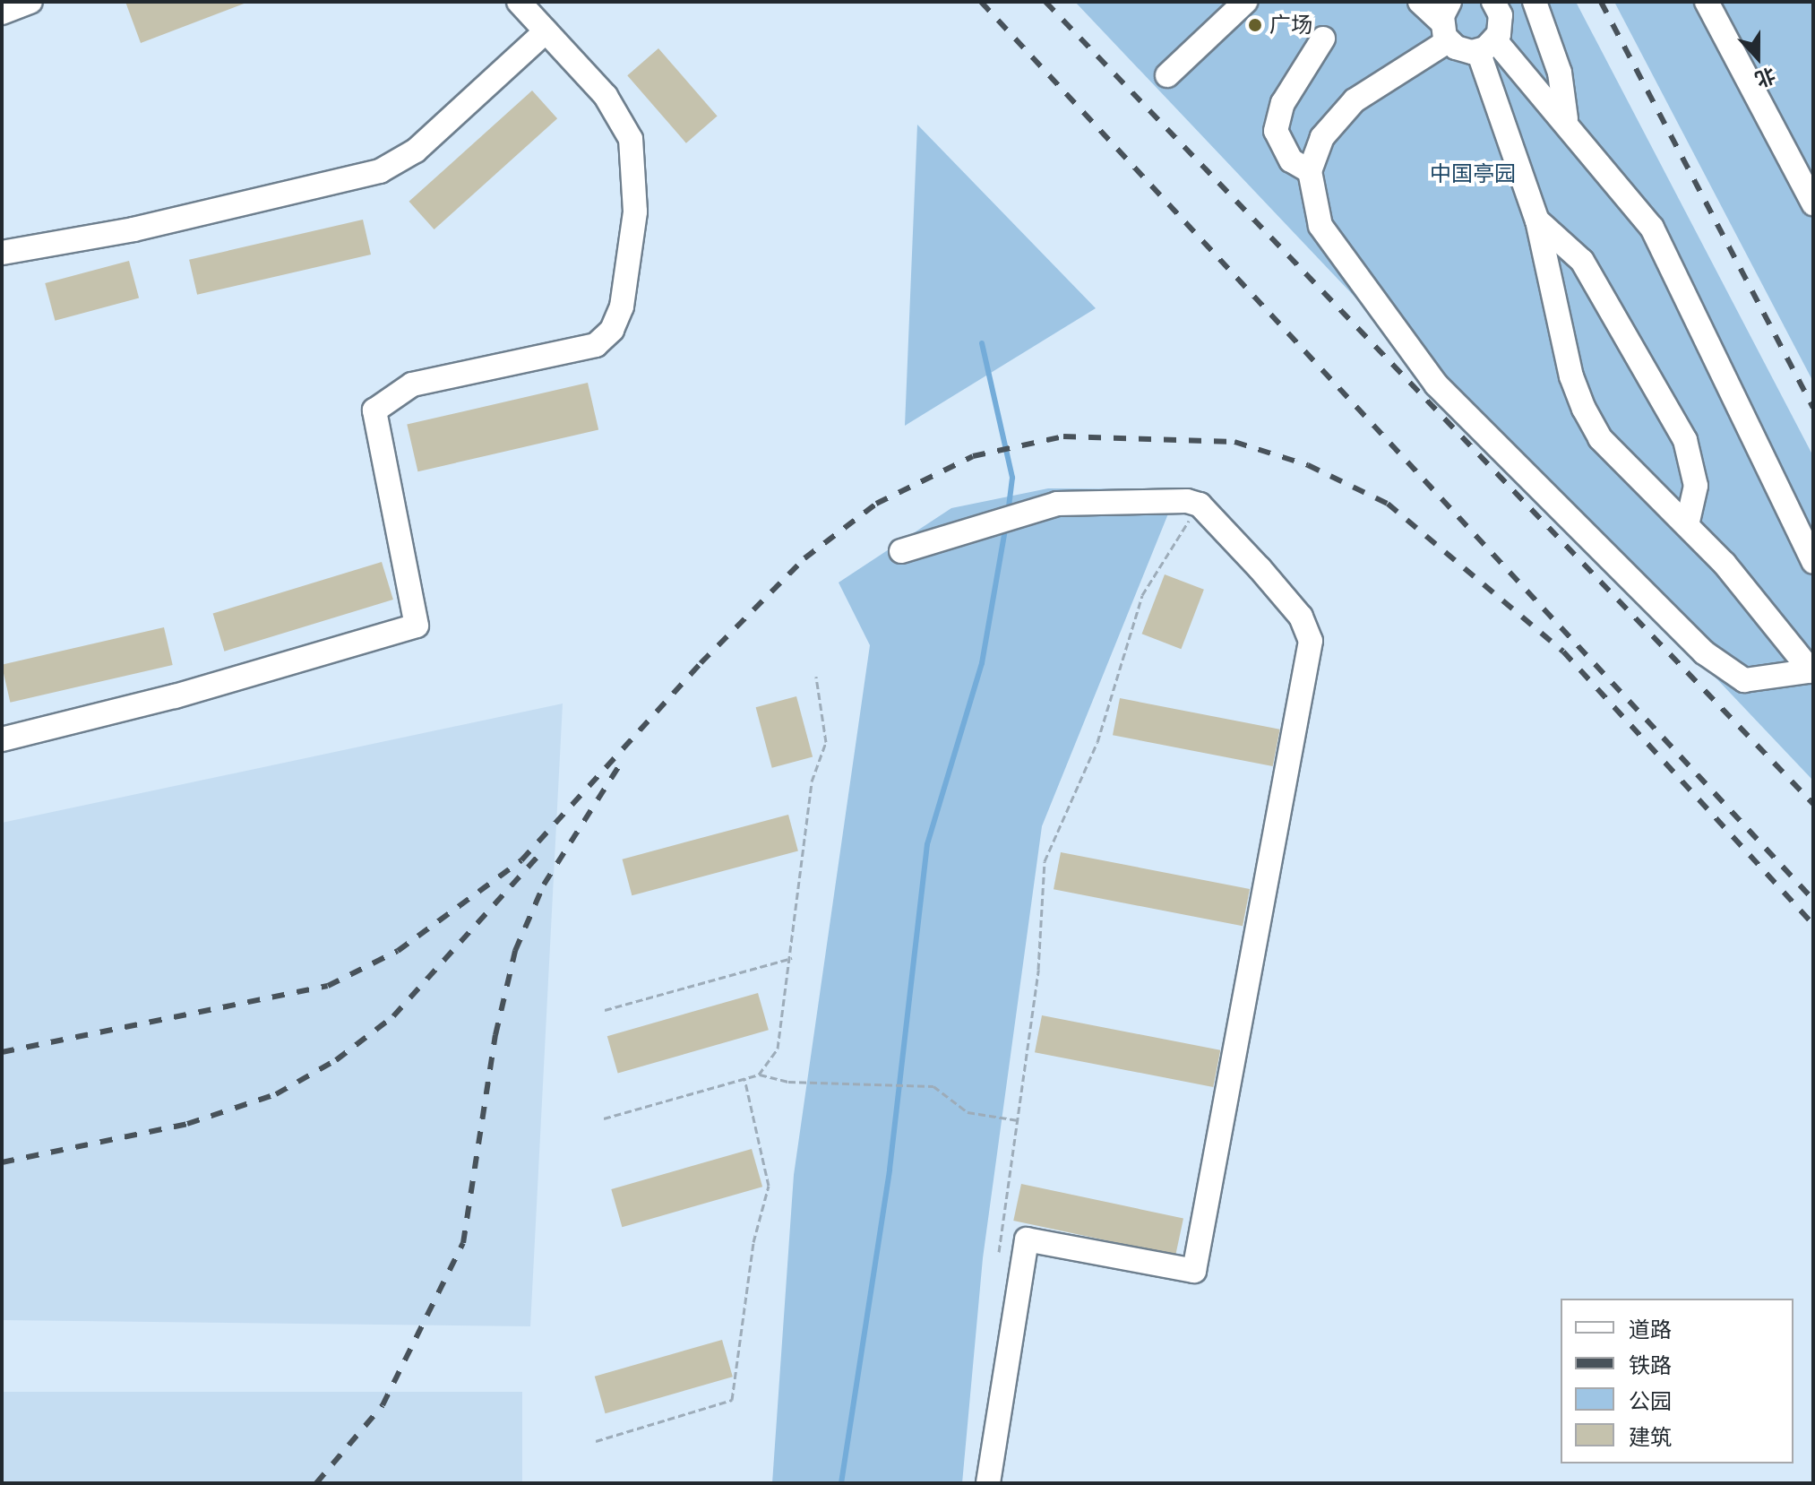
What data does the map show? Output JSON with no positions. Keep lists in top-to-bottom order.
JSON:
{
  "parks": ["中国亭园"],
  "places": ["广场"],
  "legend": [
    "道路",
    "铁路",
    "公园",
    "建筑"
  ],
  "north": "bottom"
}
